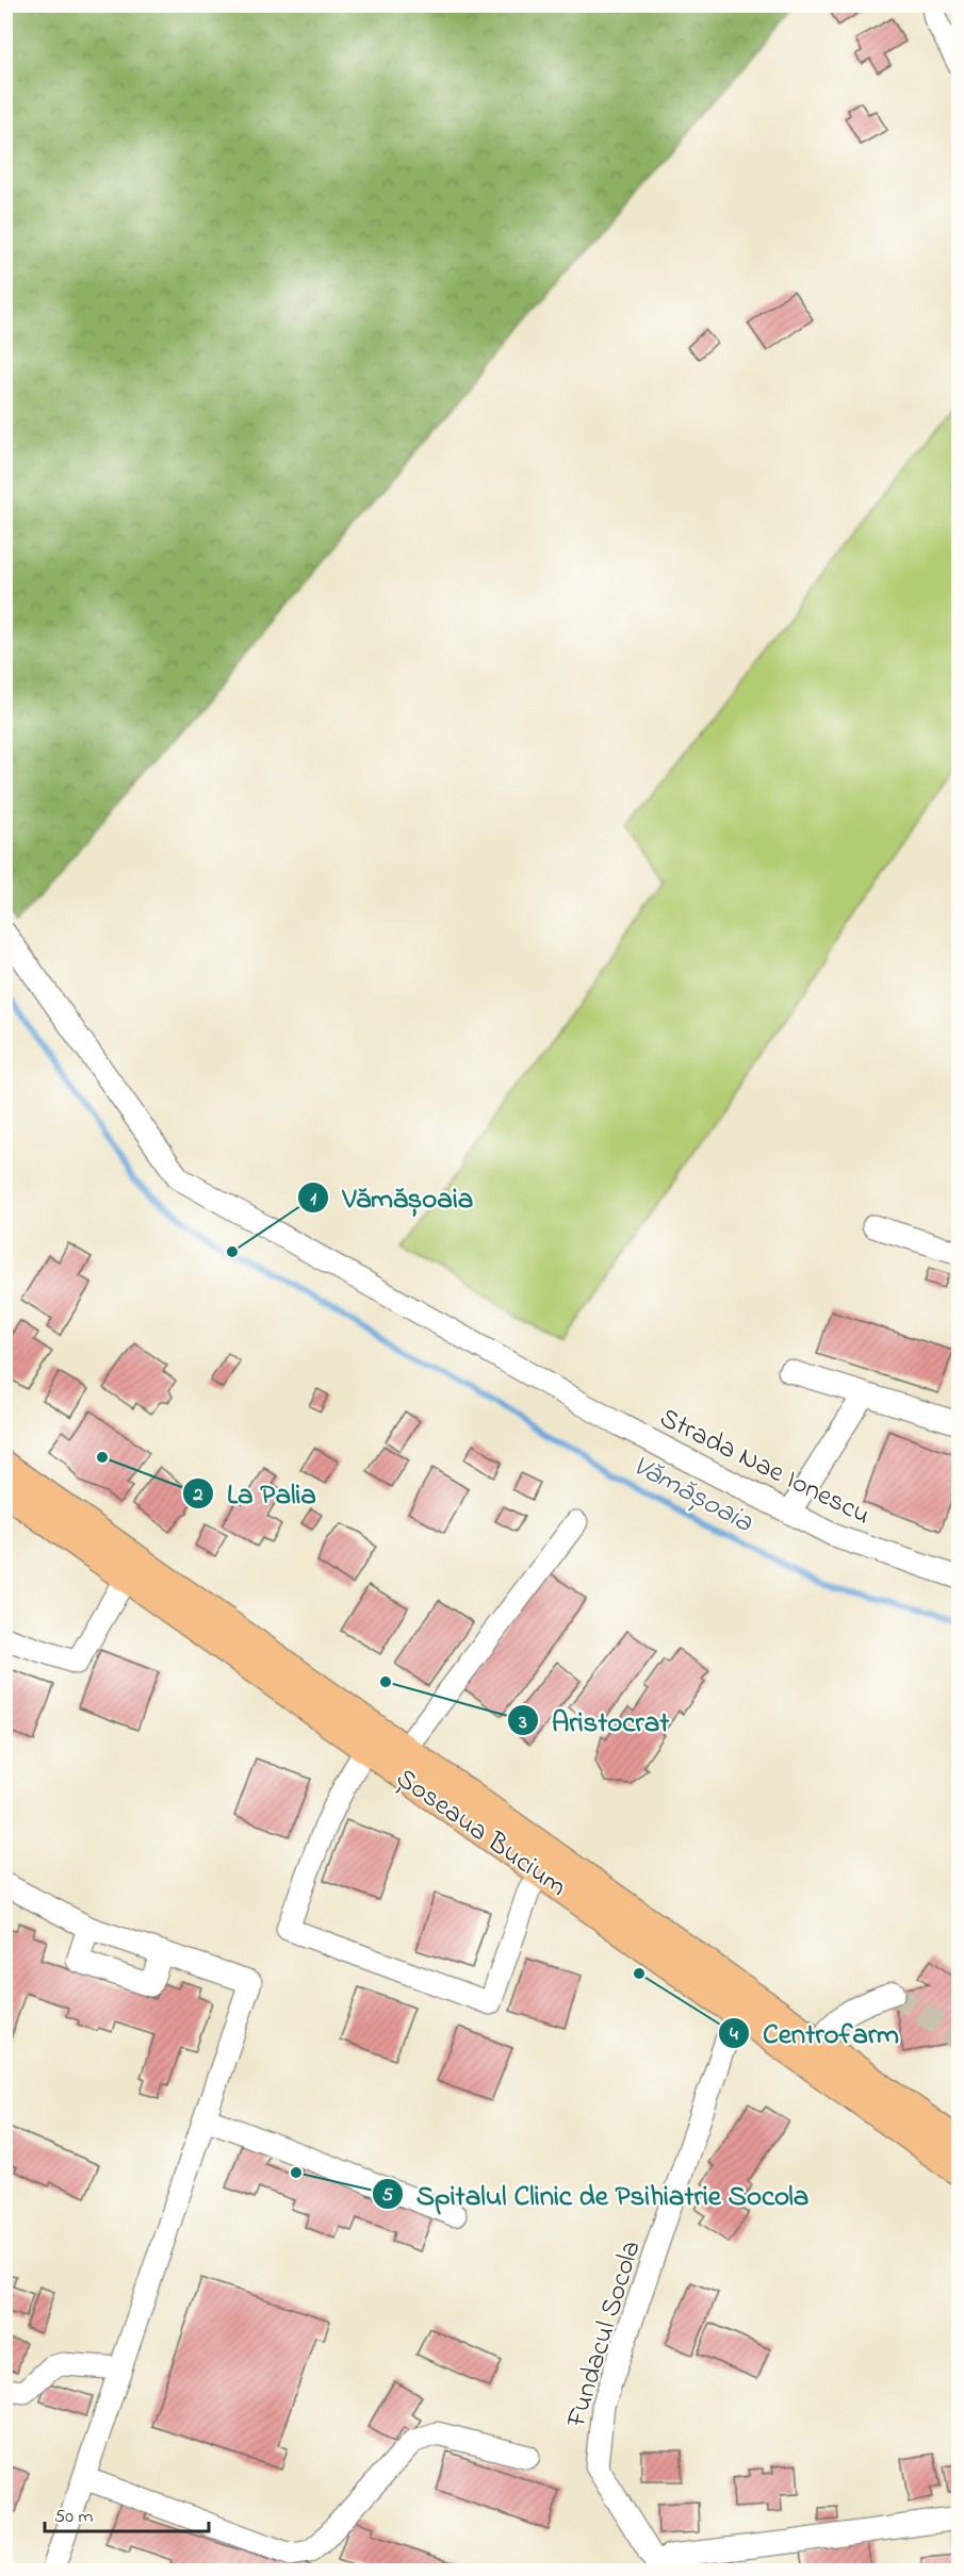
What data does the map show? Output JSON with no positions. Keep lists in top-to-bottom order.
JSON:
{
  "streets": {
    "main road": ["Șoseaua Bucium"],
    "street": ["Strada Nae Ionescu", "Fundacul Socola"]
  },
  "crossings": [
    ["Șoseaua Bucium", "Fundacul Socola"]
  ],
  "water": ["Vămășoaia"],
  "places": [
    "Vămășoaia",
    "La Palia",
    "Aristocrat",
    "Centrofarm",
    "Spitalul Clinic de Psihiatrie Socola"
  ],
  "scale_bar": "50 m"
}
